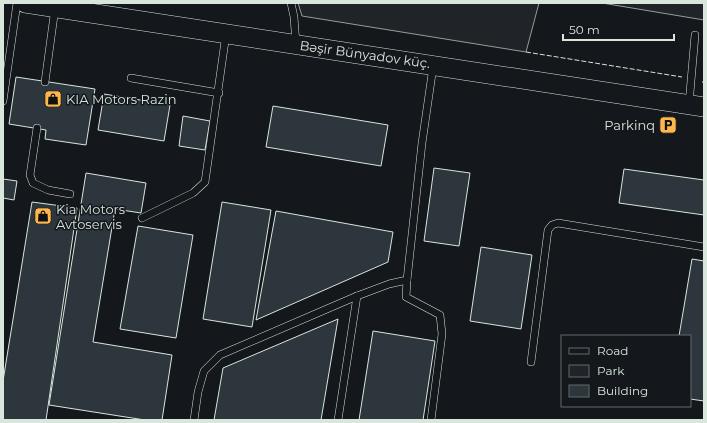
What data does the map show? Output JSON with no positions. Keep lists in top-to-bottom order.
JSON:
{
  "streets": {
    "street": ["Bəşir Bünyadov küç."]
  },
  "places": {
    "shop": ["KIA Motors Razin", "Kia Motors Avtoservis"],
    "parking": ["Parkinq"]
  },
  "legend": ["Road", "Park", "Building"],
  "scale_bar": "50 m"
}
